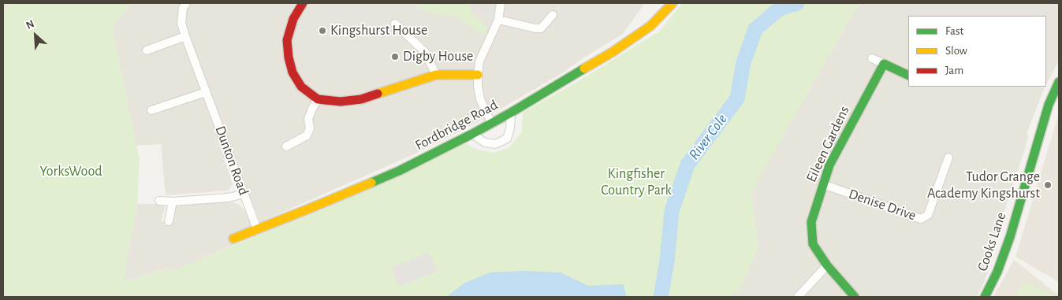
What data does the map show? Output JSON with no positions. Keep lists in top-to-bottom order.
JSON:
{
  "streets": {
    "street": [
      "Fordbridge Road",
      "Eileen Gardens",
      "Dunton Road",
      "Denise Drive",
      "Cooks Lane"
    ]
  },
  "crossings": [
    ["Fordbridge Road", "Dunton Road"],
    ["Eileen Gardens", "Denise Drive"]
  ],
  "water": ["River Cole"],
  "parks": ["YorksWood", "Kingfisher Country Park"],
  "places": ["Kingshurst House", "Digby House", "Tudor Grange Academy Kingshurst"],
  "legend": ["Fast", "Slow", "Jam"],
  "north": "top left"
}
